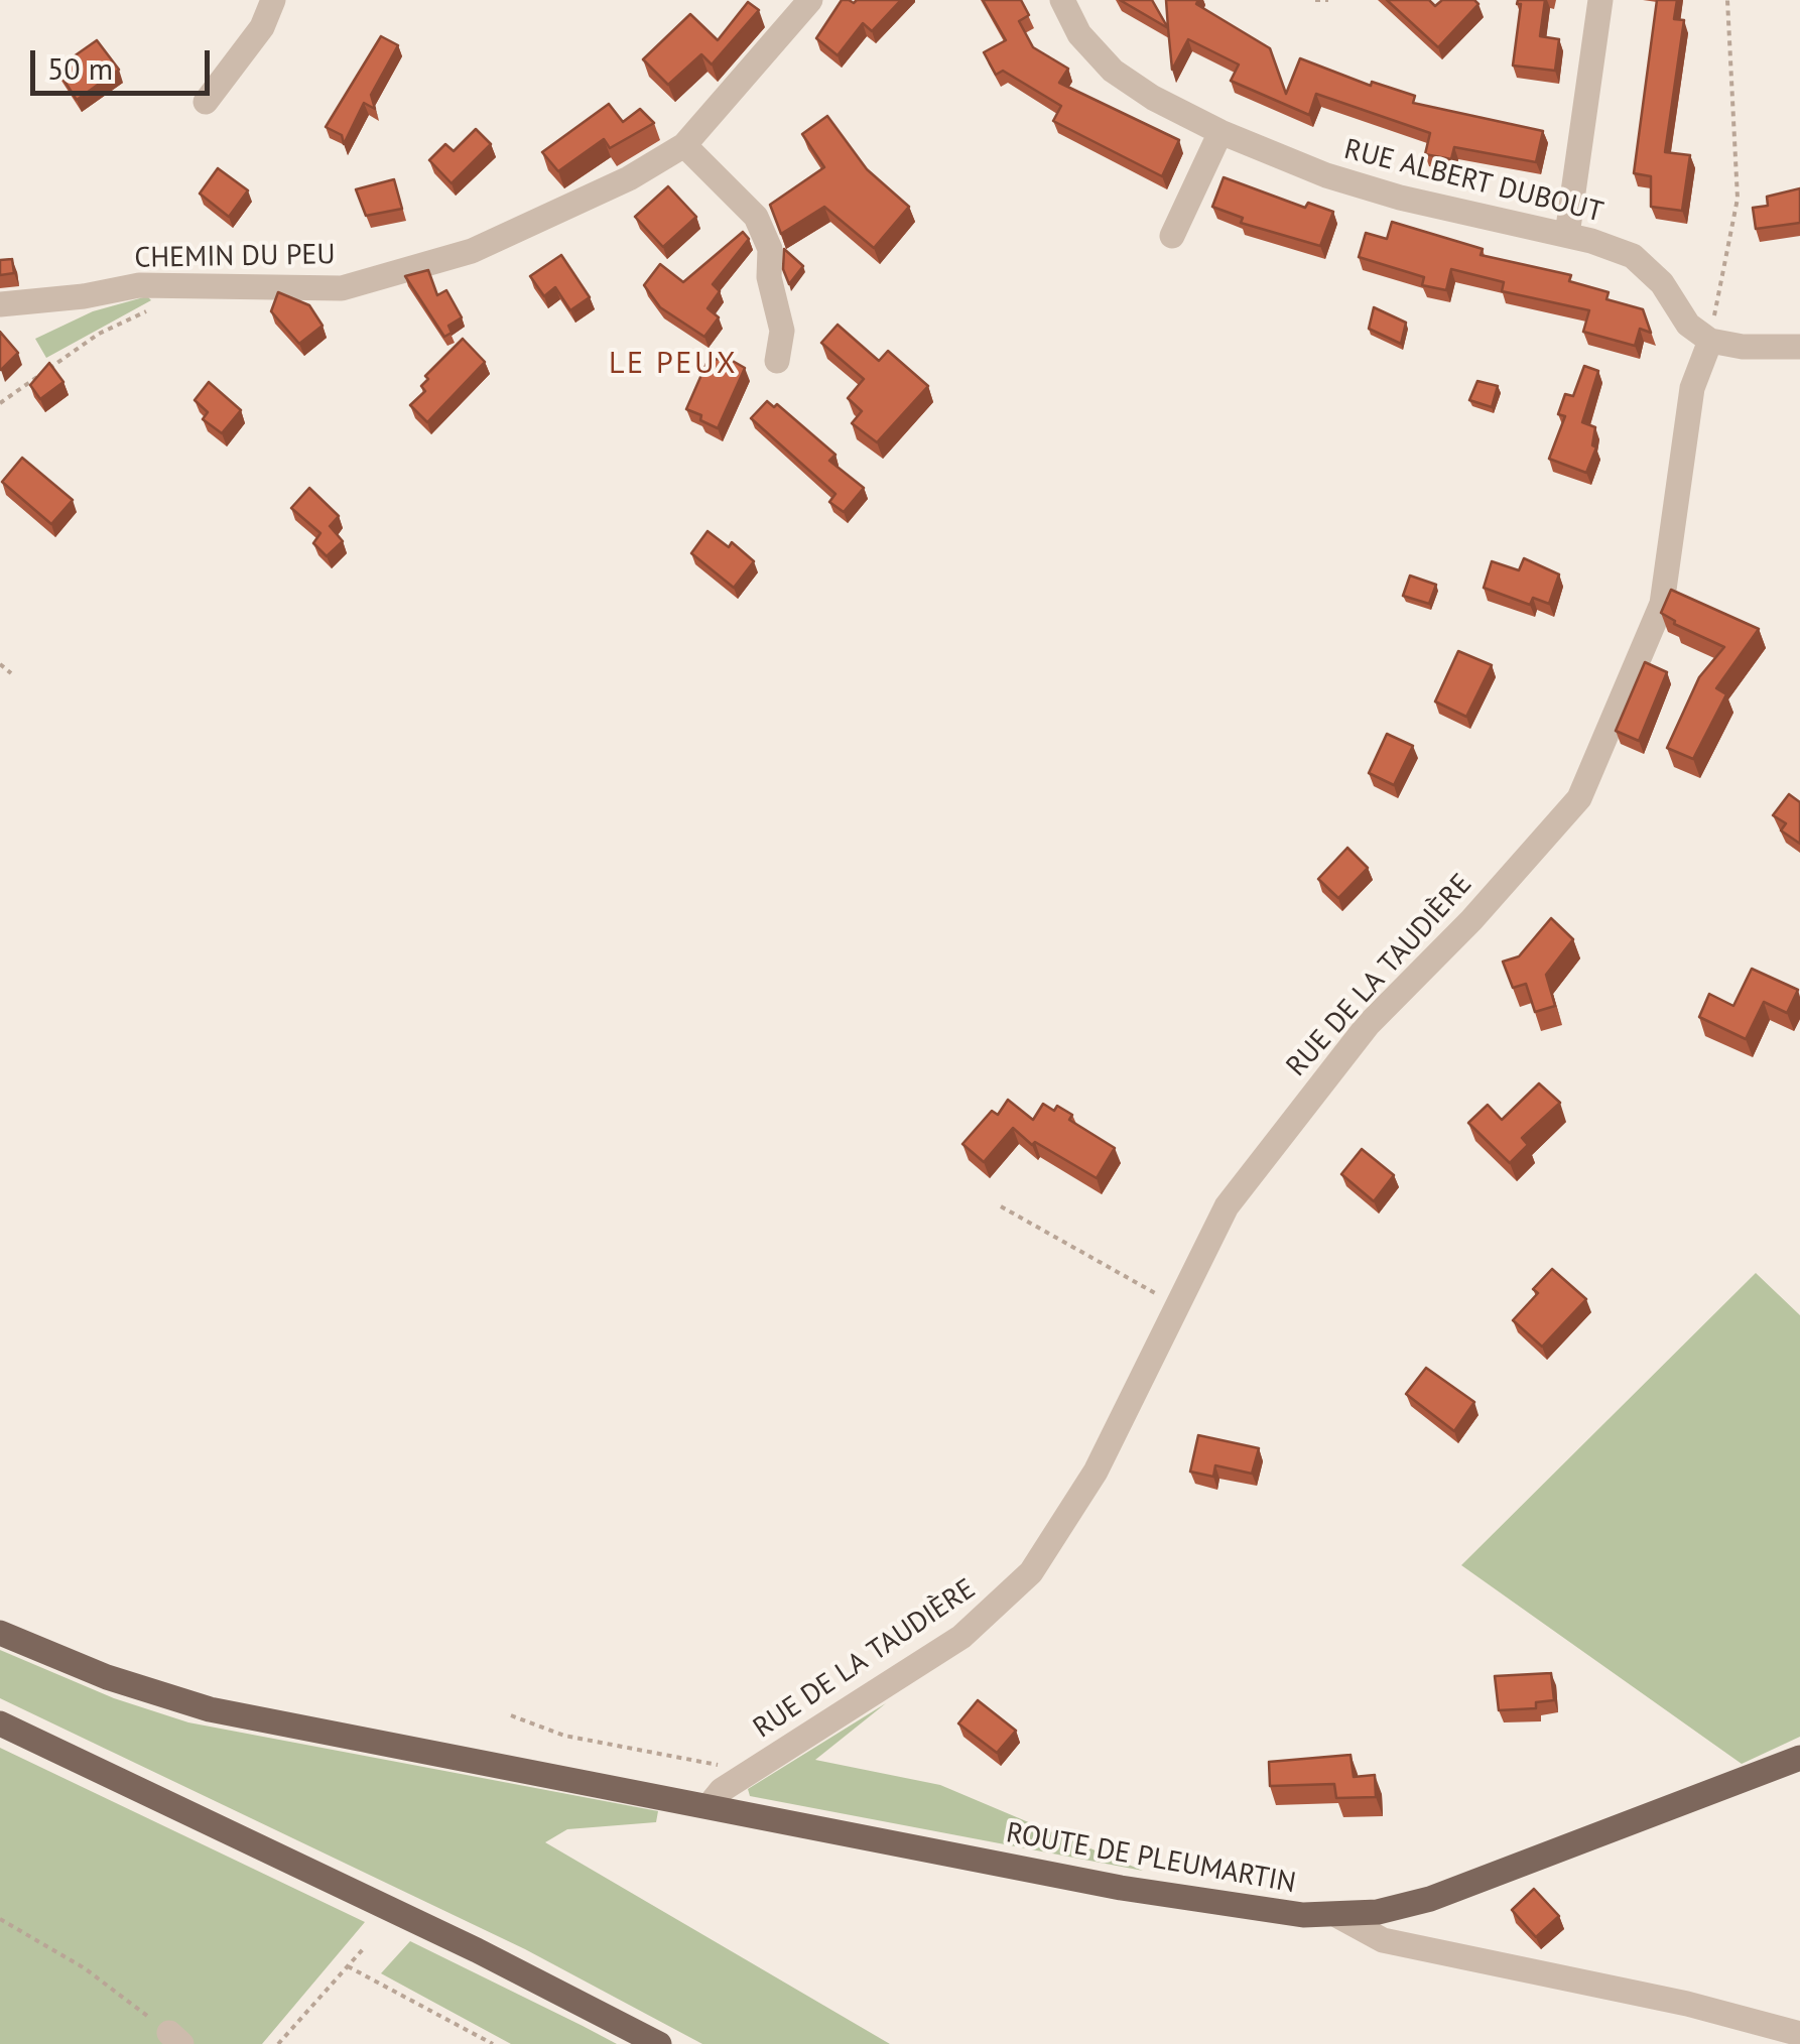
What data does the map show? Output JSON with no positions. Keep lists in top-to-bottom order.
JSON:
{
  "streets": {
    "main road": ["ROUTE DE PLEUMARTIN"],
    "street": ["RUE ALBERT DUBOUT", "CHEMIN DU PEU", "RUE DE LA TAUDIÈRE"]
  },
  "crossings": [
    ["RUE ALBERT DUBOUT", "RUE DE LA TAUDIÈRE"],
    ["RUE DE LA TAUDIÈRE", "ROUTE DE PLEUMARTIN"]
  ],
  "districts": ["LE PEUX"],
  "scale_bar": "50 m"
}
